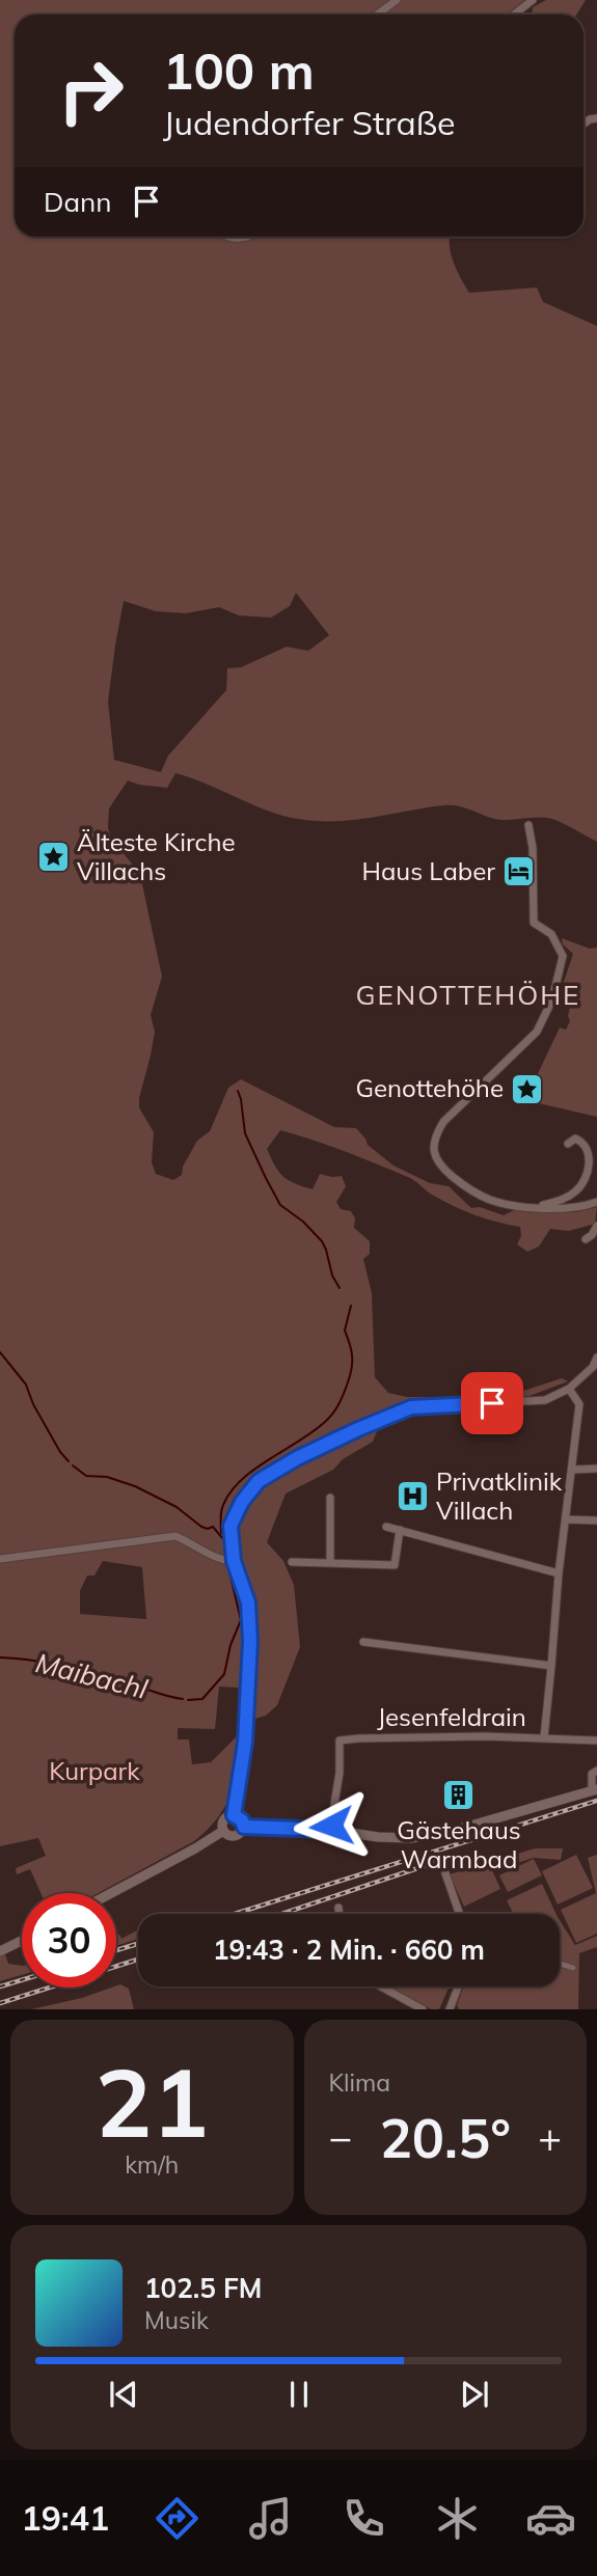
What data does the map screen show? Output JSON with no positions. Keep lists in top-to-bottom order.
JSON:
{
  "streets": {
    "street": ["Jesenfeldrain"]
  },
  "districts": ["GENOTTEHÖHE"],
  "water": ["Maibachl"],
  "parks": ["Kurpark"],
  "places": {
    "place": ["Älteste Kirche Villachs", "Genottehöhe"],
    "hotel": ["Haus Laber"],
    "hospital": ["Privatklinik Villach"],
    "building": ["Gästehaus Warmbad"]
  },
  "page": {
    "turn": ["100 m", "Judendorfer Straße"],
    "then": "Dann",
    "limit": "30",
    "trip": "19:43 · 2 Min. · 660 m",
    "tile": [
      ["21", "km/h"],
      "Klima"
    ],
    "heat": ["−", "20.5°", "+"],
    "song": ["102.5 FM", "Musik"],
    "tabs": "19:41"
  }
}
